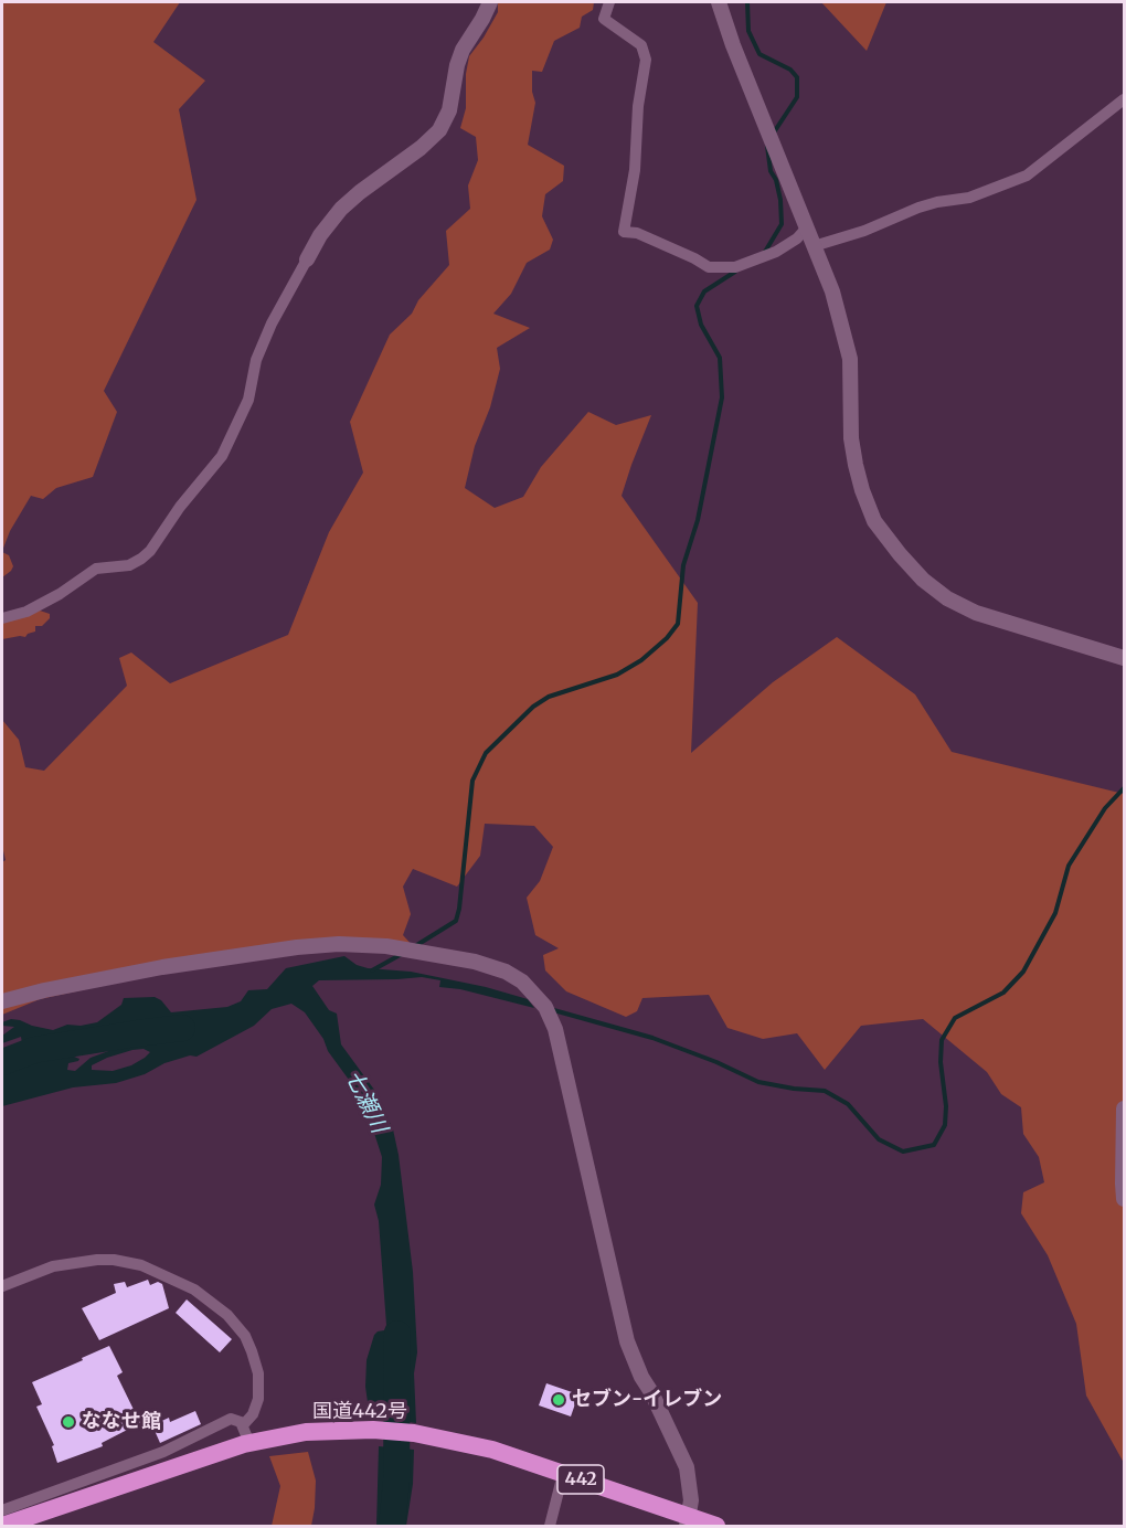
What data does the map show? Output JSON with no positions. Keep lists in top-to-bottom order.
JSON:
{
  "streets": {
    "highway": ["国道442号", "442"]
  },
  "water": ["七瀬川"],
  "places": ["セブン-イレブン", "ななせ館"]
}
